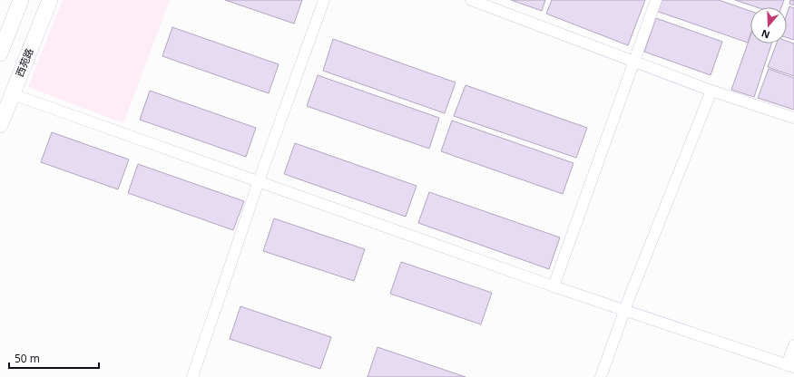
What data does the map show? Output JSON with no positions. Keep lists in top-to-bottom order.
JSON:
{
  "streets": {
    "main road": ["西苑路"]
  },
  "scale_bar": "50 m",
  "north": "bottom"
}
